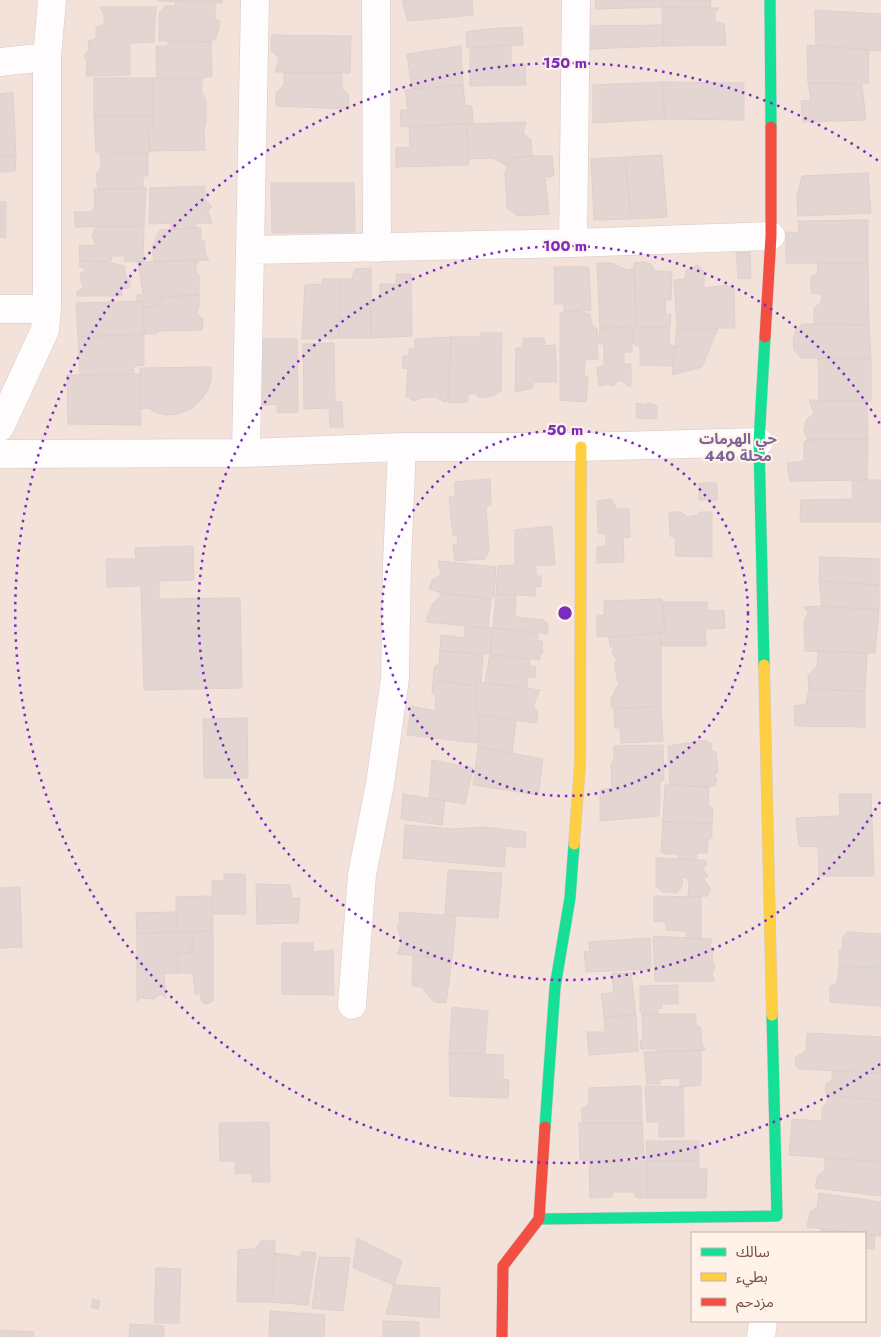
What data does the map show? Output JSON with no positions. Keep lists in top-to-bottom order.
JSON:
{
  "districts": ["حي الهرمات محلة 440"],
  "legend": ["سالك", "بطيء", "مزدحم"],
  "rings": ["150 m", "100 m", "50 m"]
}
